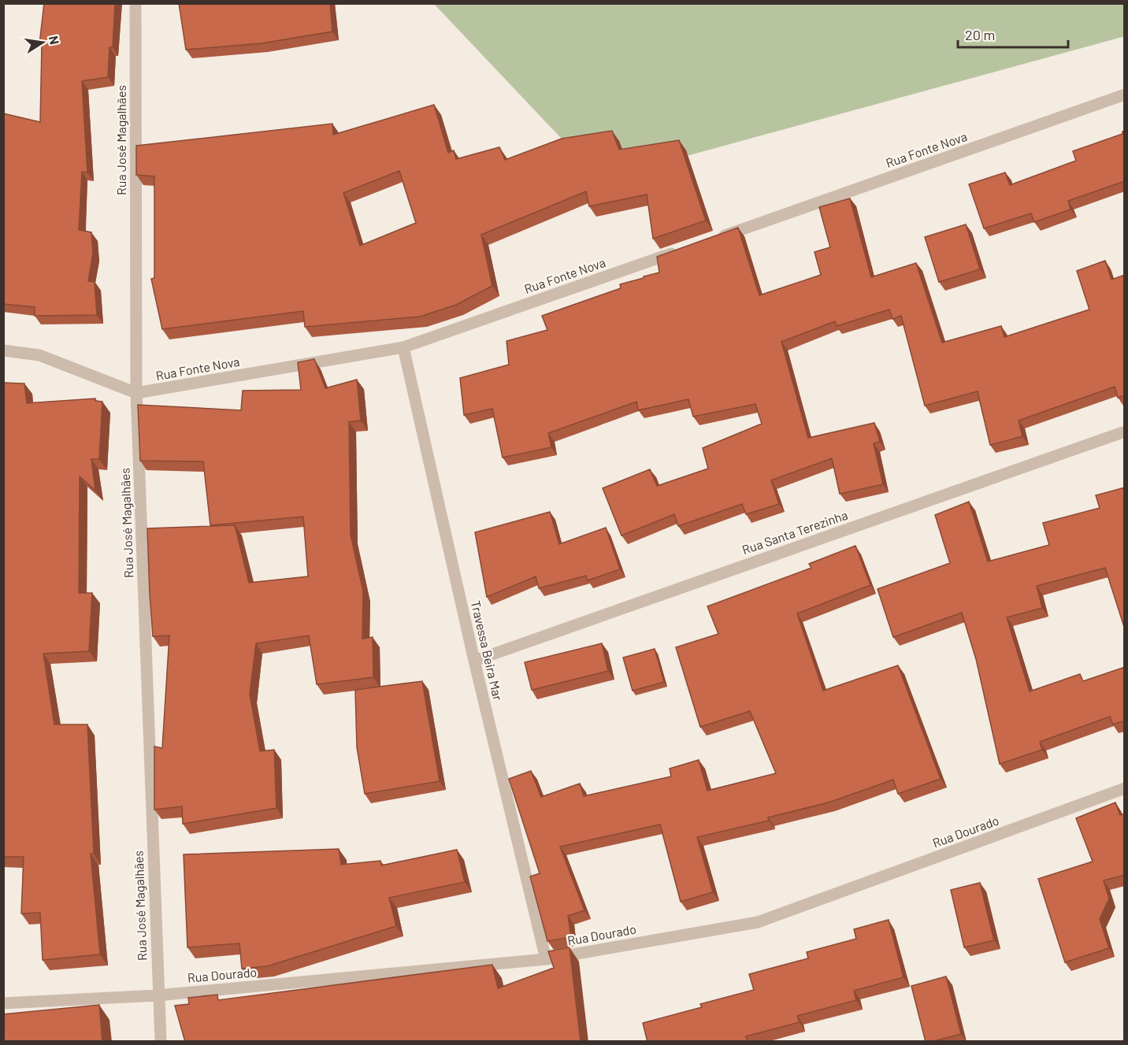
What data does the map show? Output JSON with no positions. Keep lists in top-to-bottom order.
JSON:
{
  "streets": {
    "street": [
      "Rua José Magalhães",
      "Rua Fonte Nova",
      "Rua Santa Terezinha",
      "Travessa Beira Mar",
      "Rua Dourado"
    ]
  },
  "crossings": [
    ["Rua José Magalhães", "Rua Fonte Nova"],
    ["Rua José Magalhães", "Rua Dourado"],
    ["Rua Fonte Nova", "Travessa Beira Mar"],
    ["Rua Santa Terezinha", "Travessa Beira Mar"],
    ["Travessa Beira Mar", "Rua Dourado"]
  ],
  "scale_bar": "20 m",
  "north": "right"
}
